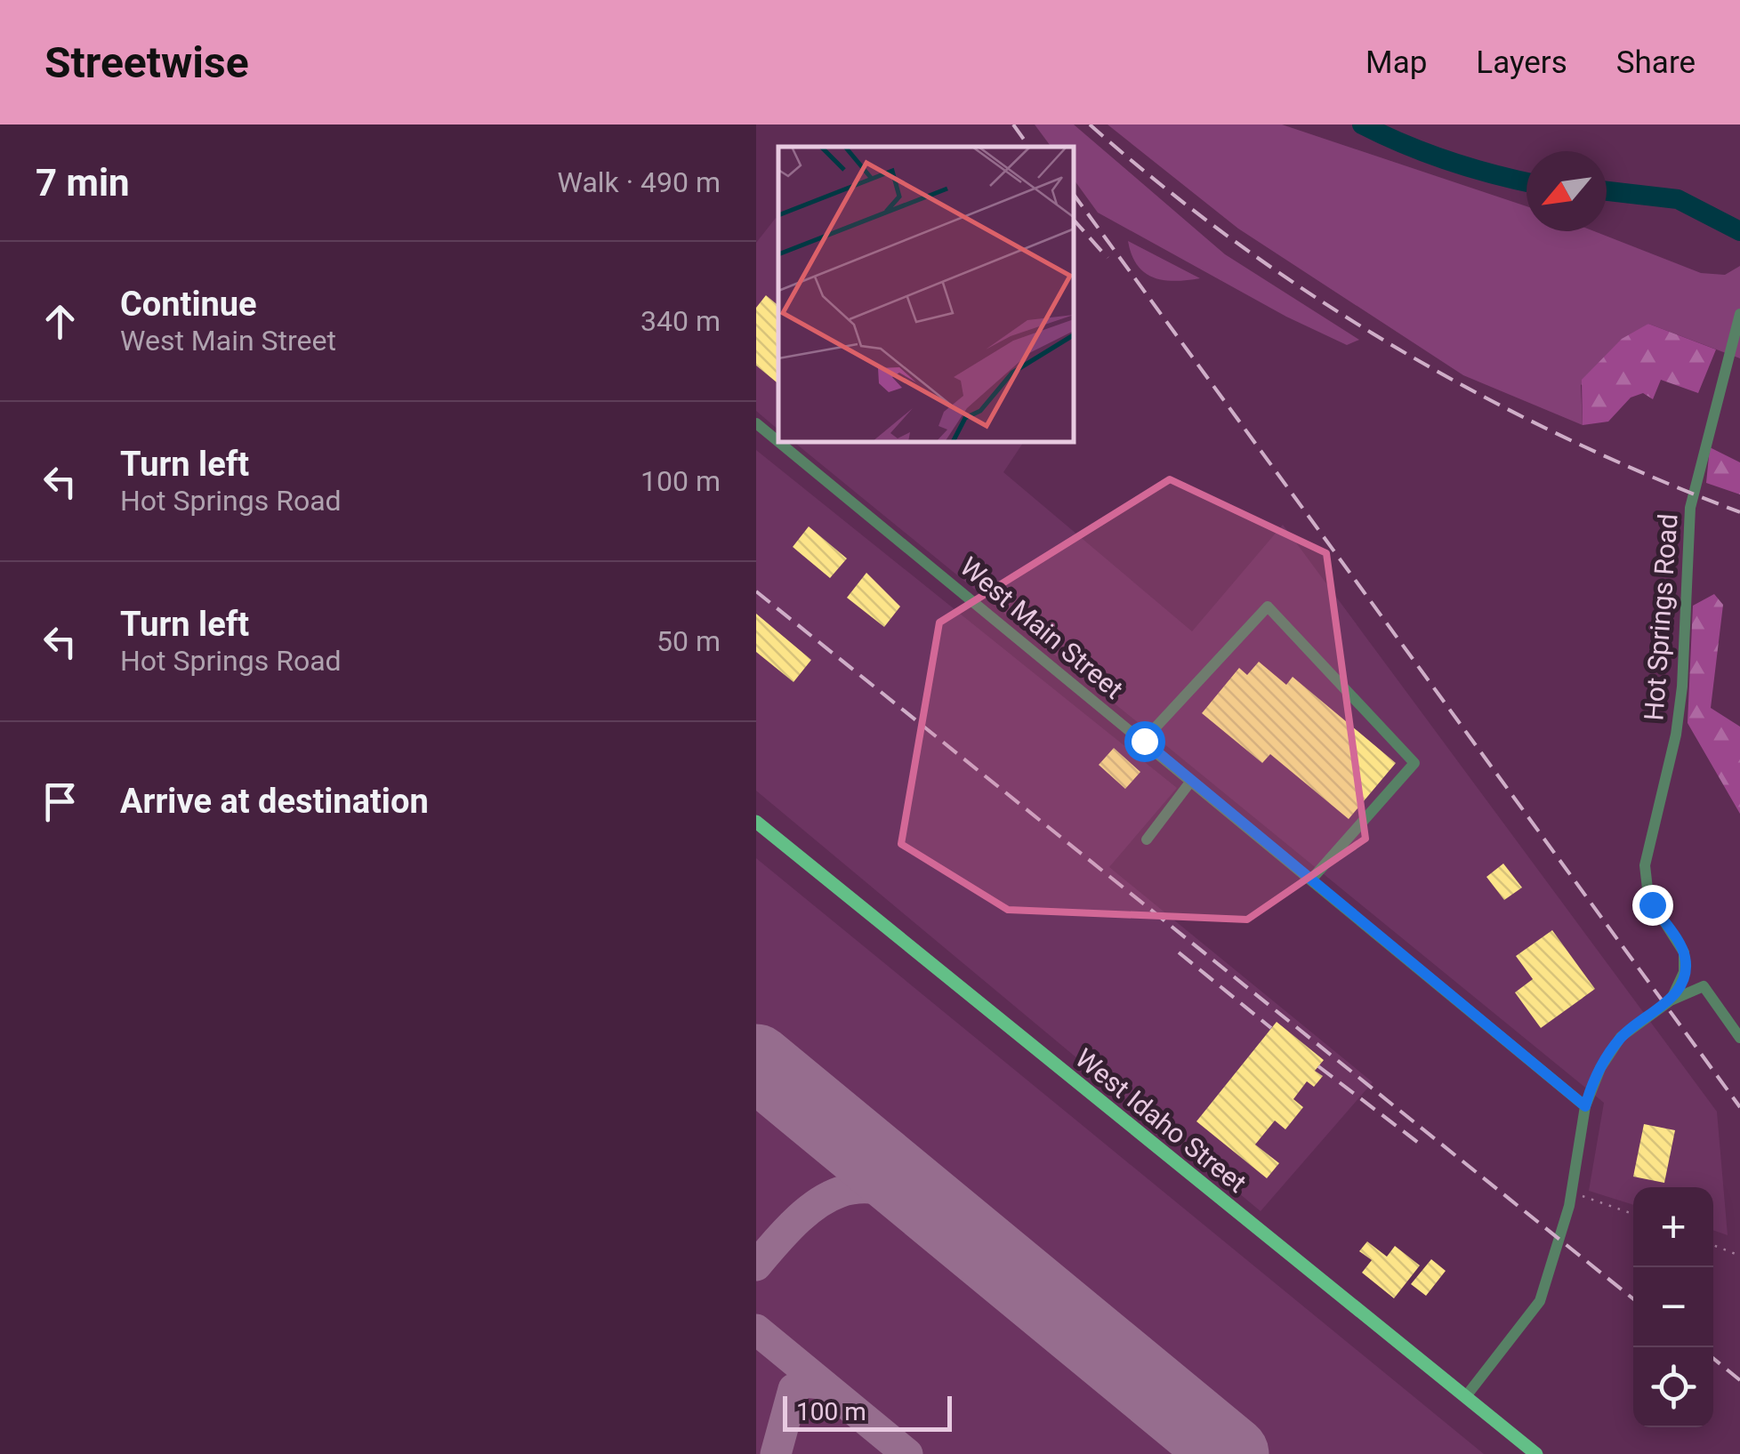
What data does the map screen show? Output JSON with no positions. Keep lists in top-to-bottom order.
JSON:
{
  "streets": {
    "main road": ["West Idaho Street"],
    "street": ["Hot Springs Road", "West Main Street"]
  },
  "scale_bar": "100 m",
  "north": "bottom left",
  "page": {
    "header": "Streetwise",
    "nav": ["Map", "Layers", "Share"],
    "heading": ["7 min", "Walk · 490 m"],
    "list": [
      ["Continue", "West Main Street", "340 m"],
      ["Turn left", "Hot Springs Road", "100 m"],
      ["Turn left", "Hot Springs Road", "50 m"],
      "Arrive at destination"
    ],
    "map_buttons": ["+", "−"],
    "scale": "100 m"
  }
}
